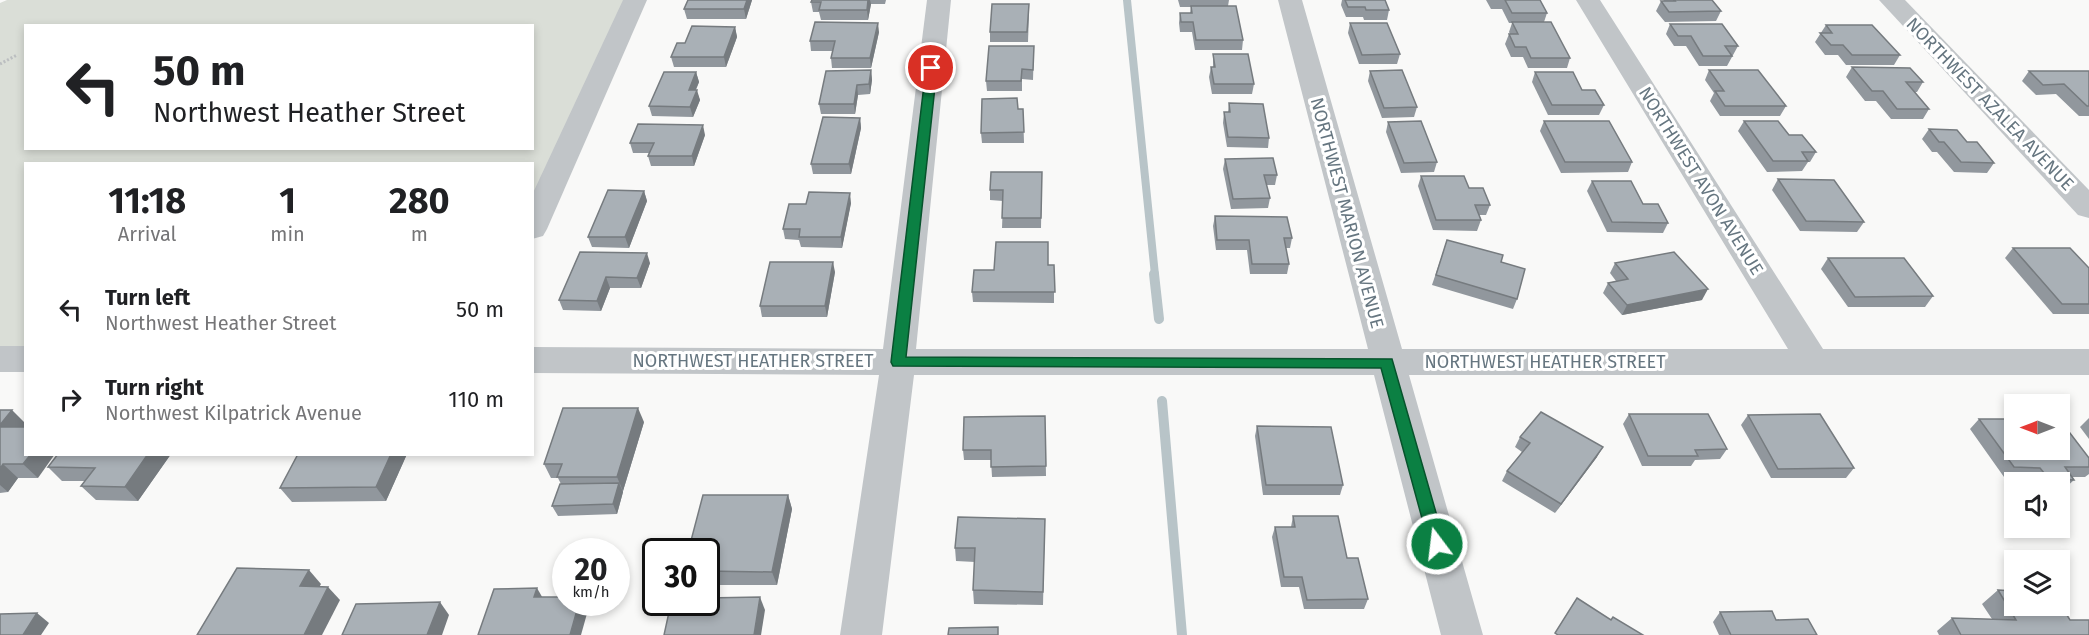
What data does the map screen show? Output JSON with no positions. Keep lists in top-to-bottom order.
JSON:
{
  "streets": {
    "street": [
      "NORTHWEST AZALEA AVENUE",
      "NORTHWEST AVON AVENUE",
      "NORTHWEST MARION AVENUE",
      "NORTHWEST HEATHER STREET"
    ]
  },
  "crossings": [
    ["NORTHWEST AVON AVENUE", "NORTHWEST HEATHER STREET"],
    ["NORTHWEST MARION AVENUE", "NORTHWEST HEATHER STREET"]
  ],
  "north": "left",
  "page": {
    "turn": ["50 m", "Northwest Heather Street"],
    "eta": [
      "11:18",
      "Arrival",
      "1",
      "min",
      "280",
      "m"
    ],
    "list": [
      {
        "name": "Turn left",
        "note": "Northwest Heather Street",
        "value": "50 m"
      },
      {
        "name": "Turn right",
        "note": "Northwest Kilpatrick Avenue",
        "value": "110 m"
      }
    ],
    "speed": "20 km/h",
    "limit": "30"
  }
}
